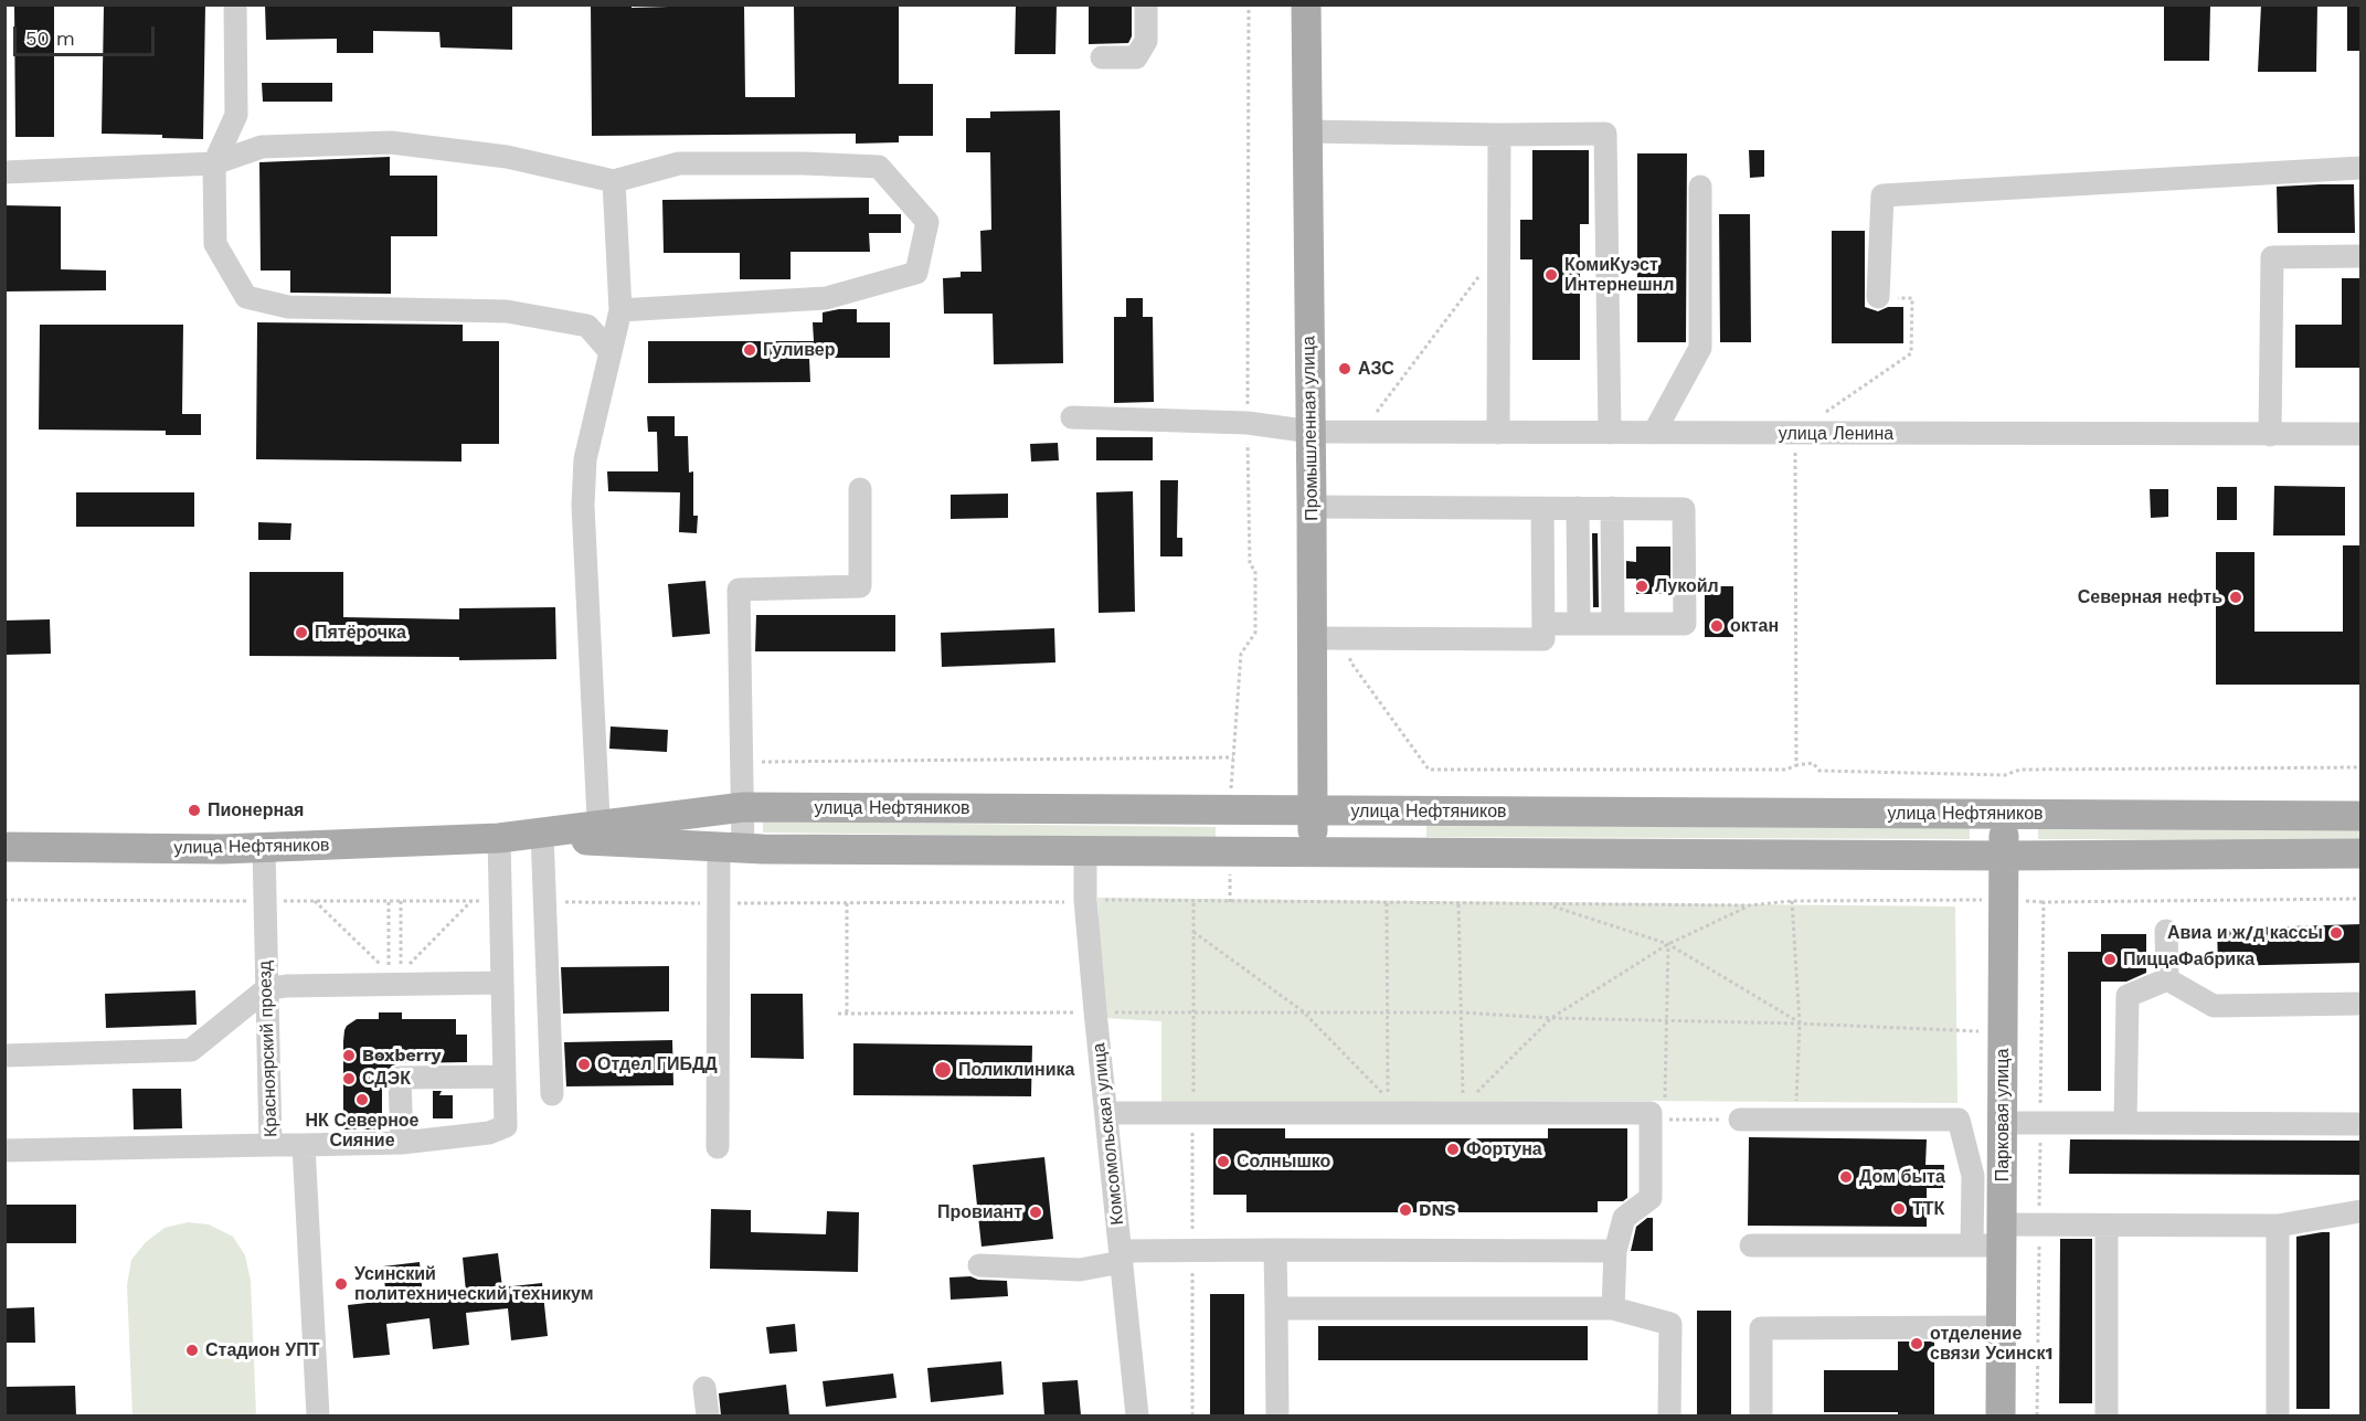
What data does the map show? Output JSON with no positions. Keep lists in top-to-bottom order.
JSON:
{
  "streets": {
    "main road": ["Промышленная улица", "улица Нефтяников", "Парковая улица"],
    "street": ["улица Ленина", "Красноярский проезд", "Комсомольская улица"]
  },
  "crossings": [
    ["Промышленная улица", "улица Ленина"],
    ["Промышленная улица", "улица Нефтяников"],
    ["улица Нефтяников", "Красноярский проезд"],
    ["улица Нефтяников", "Парковая улица"],
    ["улица Нефтяников", "Комсомольская улица"]
  ],
  "places": [
    "КомиКуэст Интернешнл",
    "Гуливер",
    "АЗС",
    "Лукойл",
    "Северная нефть",
    "октан",
    "Пятёрочка",
    "Пионерная",
    "Авиа и ж/д кассы",
    "ПиццаФабрика",
    "Boxberry",
    "Отдел ГИБДД",
    "Поликлиника",
    "СДЭК",
    "НК Северное Сияние",
    "Фортуна",
    "Солнышко",
    "Дом быта",
    "ТТК",
    "DNS",
    "Провиант",
    "Усинский политехнический техникум",
    "отделение связи Усинск1",
    "Стадион УПТ"
  ],
  "scale_bar": "50 m"
}
